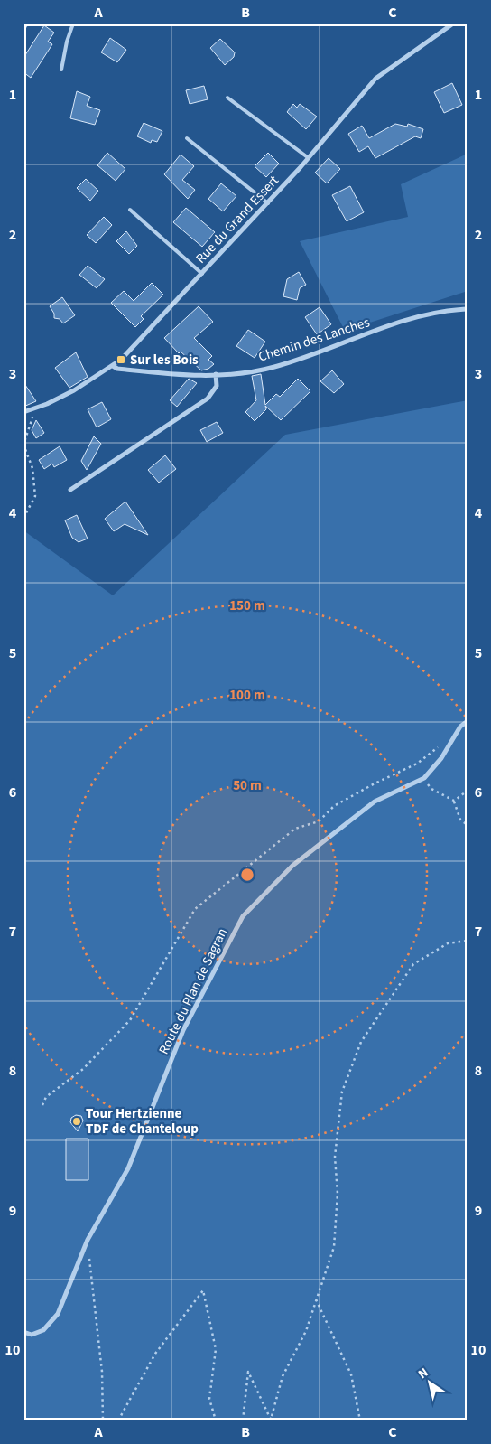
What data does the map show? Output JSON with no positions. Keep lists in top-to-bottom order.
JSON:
{
  "streets": {
    "street": ["Rue du Grand Essert", "Chemin des Lanches", "Route du Plan de Sagran"]
  },
  "crossings": [
    ["Rue du Grand Essert", "Chemin des Lanches"]
  ],
  "places": {
    "transit": ["Sur les Bois"],
    "other": ["Tour Hertzienne TDF de Chanteloup"]
  },
  "north": "top left",
  "grid": {
    "columns": ["A", "B", "C"],
    "rows": [
      "1",
      "2",
      "3",
      "4",
      "5",
      "6",
      "7",
      "8",
      "9",
      "10"
    ]
  },
  "rings": ["150 m", "100 m", "50 m"]
}
